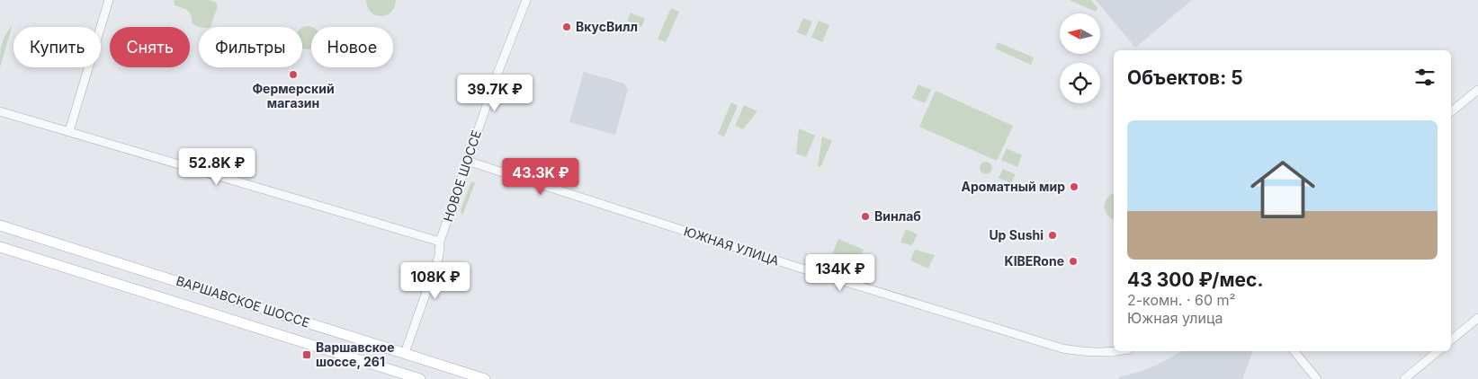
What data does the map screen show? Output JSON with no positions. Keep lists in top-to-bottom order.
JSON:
{
  "streets": {
    "main road": ["ВАРШАВСКОЕ ШОССЕ"],
    "street": ["НОВОЕ ШОССЕ", "ЮЖНАЯ УЛИЦА"]
  },
  "crossings": [
    ["НОВОЕ ШОССЕ", "ЮЖНАЯ УЛИЦА"],
    ["НОВОЕ ШОССЕ", "ВАРШАВСКОЕ ШОССЕ"]
  ],
  "places": {
    "other": [
      "ВкусВилл",
      "Фермерский магазин",
      "Ароматный мир",
      "Винлаб",
      "Up Sushi",
      "KIBERone"
    ],
    "transit": ["Варшавское шоссе, 261"]
  },
  "north": "left",
  "page": {
    "chip": [
      "Купить",
      "Снять",
      "Фильтры",
      "Новое"
    ],
    "heading": "Объектов: 5",
    "price": [
      "39.7K ₽",
      "52.8K ₽",
      "43.3K ₽",
      "134K ₽",
      "108K ₽"
    ],
    "list": [
      {
        "name": "43 300 ₽/мес.",
        "note": "2-комн. · 60 m² · Южная улица"
      }
    ]
  }
}
